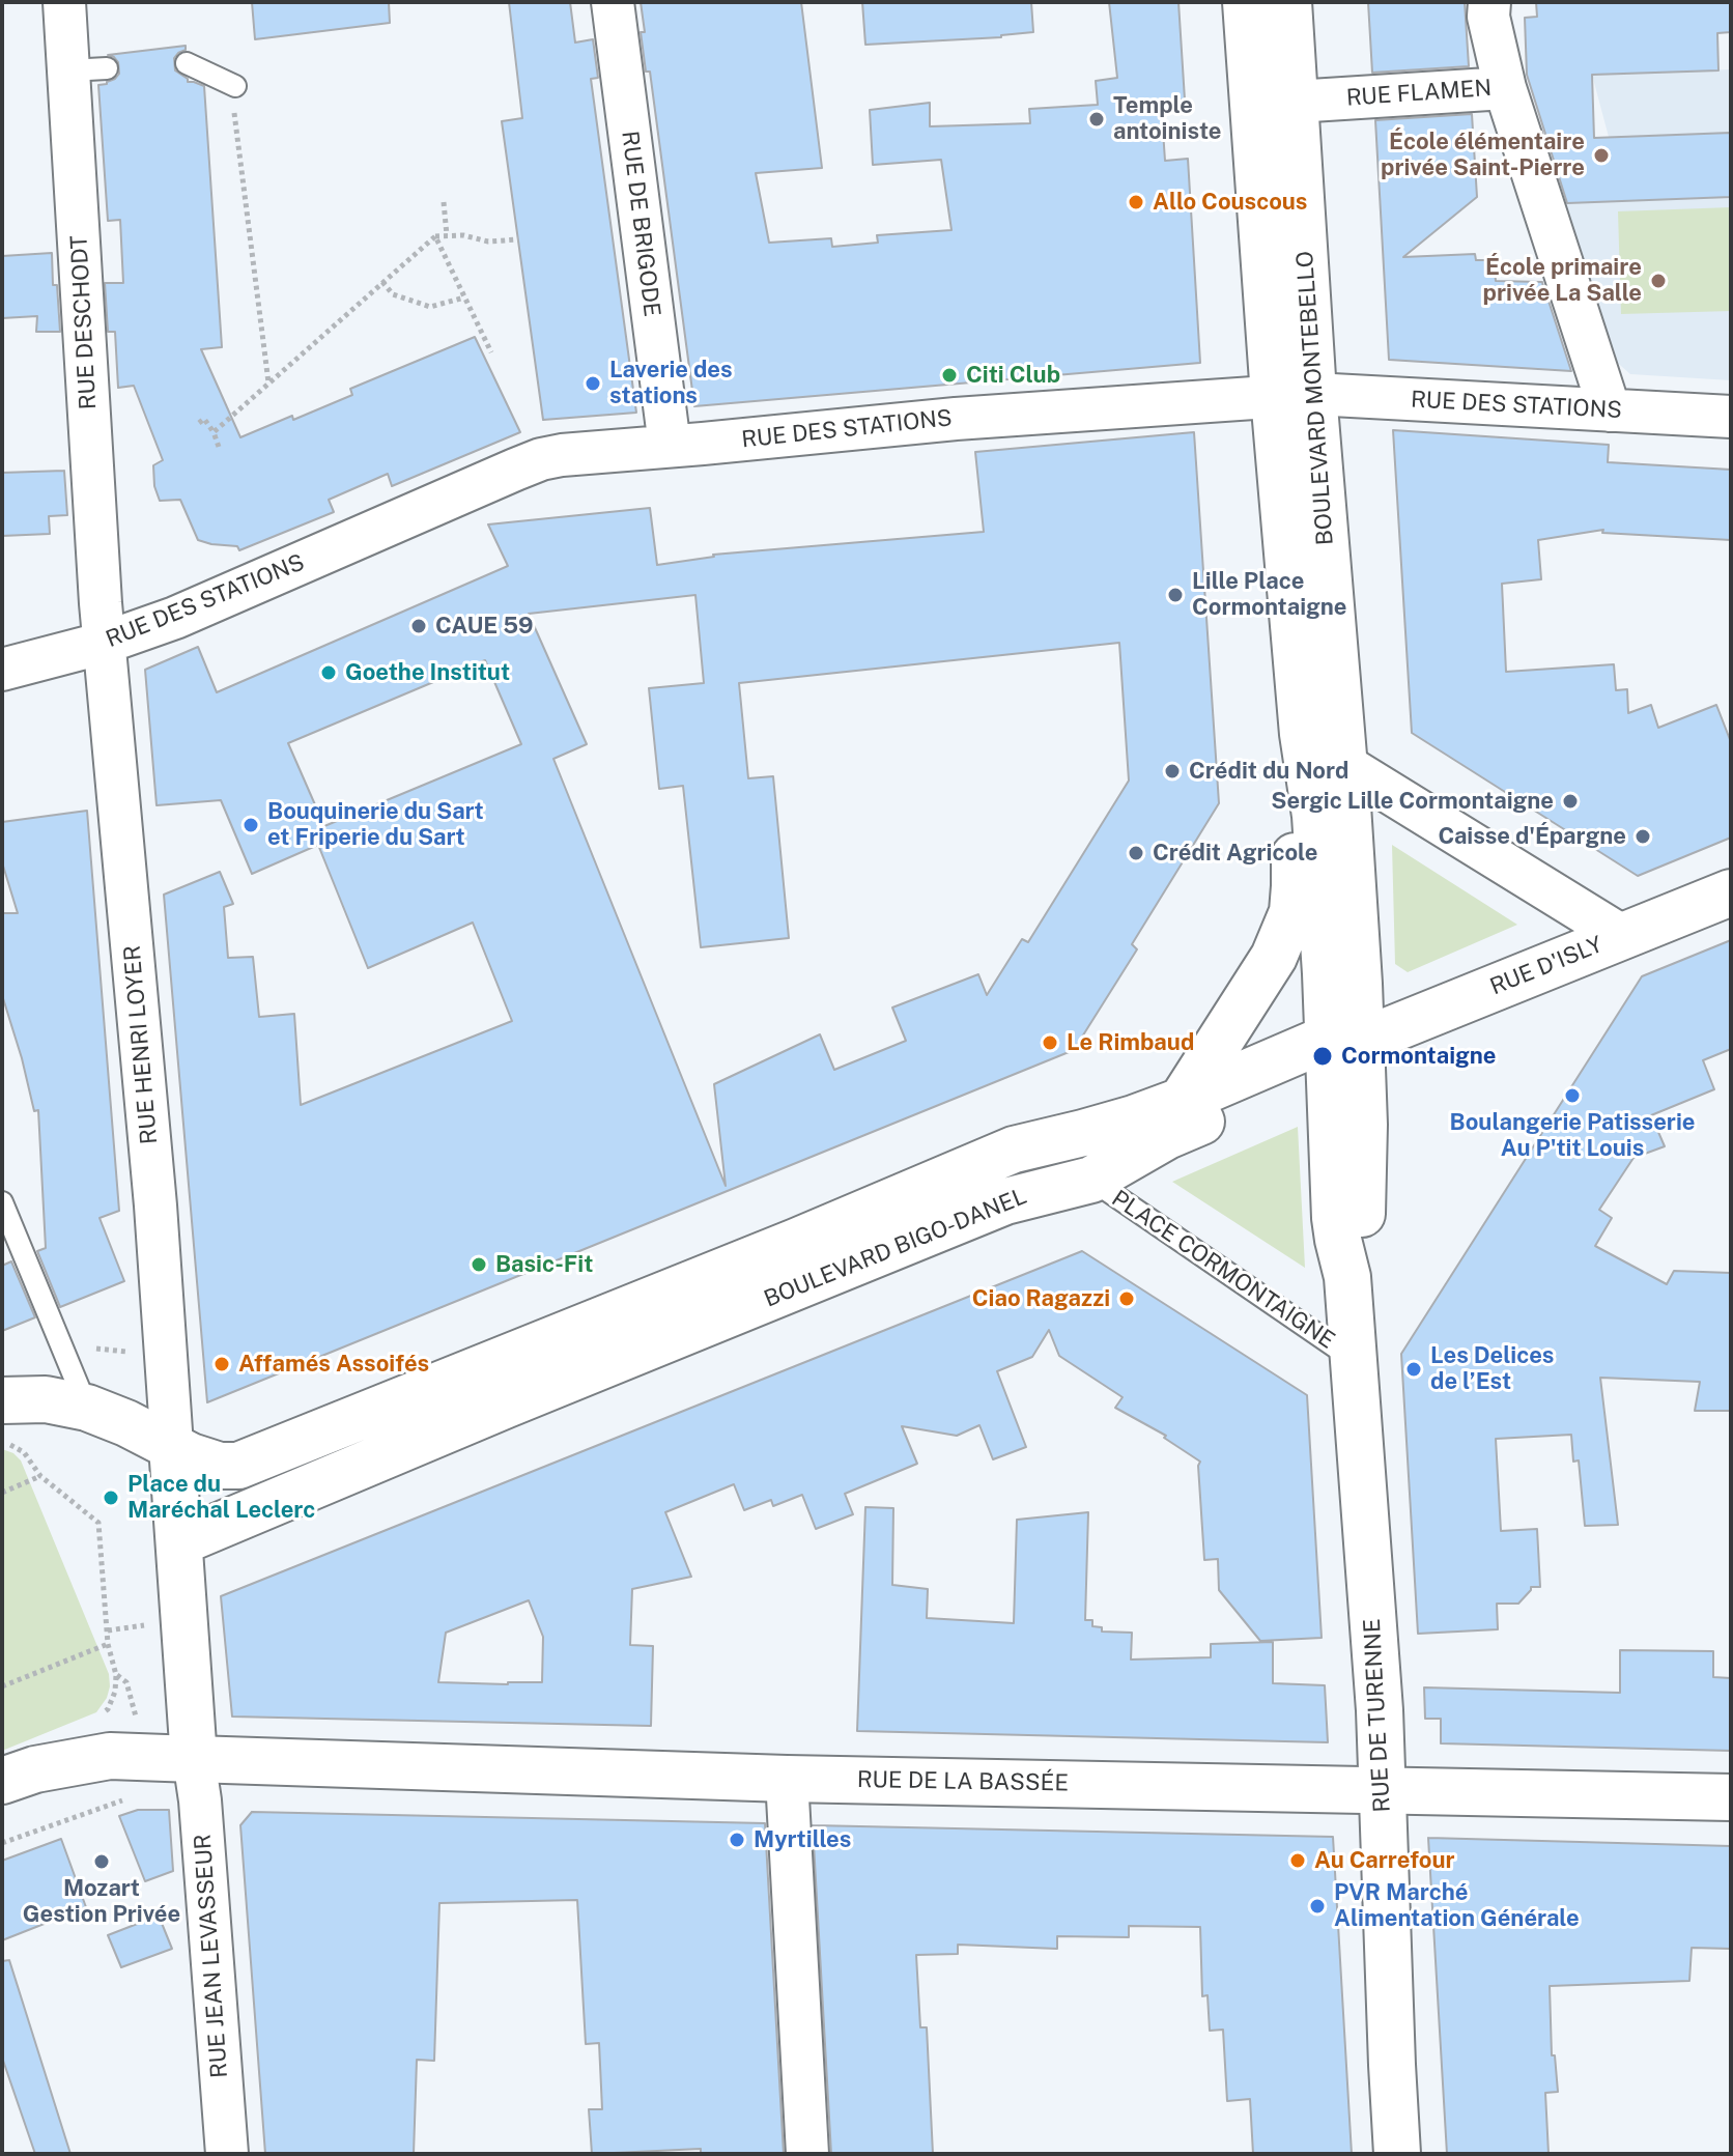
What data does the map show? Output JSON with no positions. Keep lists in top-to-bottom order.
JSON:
{
  "streets": {
    "main road": [
      "BOULEVARD MONTEBELLO",
      "RUE D'ISLY",
      "BOULEVARD BIGO-DANEL",
      "RUE DE TURENNE",
      "RUE DE LA BASSÉE"
    ],
    "street": [
      "RUE FLAMEN",
      "RUE DE BRIGODE",
      "RUE DESCHODT",
      "RUE DES STATIONS",
      "RUE HENRI LOYER",
      "RUE JEAN LEVASSEUR"
    ],
    "lane": ["PLACE CORMONTAIGNE"]
  },
  "crossings": [
    ["RUE FLAMEN", "BOULEVARD MONTEBELLO"],
    ["RUE DE BRIGODE", "RUE DES STATIONS"],
    ["RUE DESCHODT", "RUE DES STATIONS"],
    ["RUE DESCHODT", "RUE HENRI LOYER"],
    ["BOULEVARD MONTEBELLO", "RUE DES STATIONS"],
    ["BOULEVARD MONTEBELLO", "RUE D'ISLY"],
    ["BOULEVARD MONTEBELLO", "BOULEVARD BIGO-DANEL"],
    ["BOULEVARD MONTEBELLO", "RUE DE TURENNE"],
    ["RUE DES STATIONS", "RUE HENRI LOYER"],
    ["RUE D'ISLY", "BOULEVARD BIGO-DANEL"],
    ["RUE D'ISLY", "RUE DE TURENNE"],
    ["RUE HENRI LOYER", "BOULEVARD BIGO-DANEL"],
    ["BOULEVARD BIGO-DANEL", "PLACE CORMONTAIGNE"],
    ["BOULEVARD BIGO-DANEL", "RUE DE TURENNE"],
    ["PLACE CORMONTAIGNE", "RUE DE TURENNE"],
    ["RUE DE TURENNE", "RUE DE LA BASSÉE"],
    ["RUE DE LA BASSÉE", "RUE JEAN LEVASSEUR"]
  ],
  "places": [
    "Temple antoiniste",
    "École élémentaire privée Saint-Pierre",
    "Allo Couscous",
    "École primaire privée La Salle",
    "Citi Club",
    "Laverie des stations",
    "Lille Place Cormontaigne",
    "CAUE 59",
    "Goethe Institut",
    "Crédit du Nord",
    "Sergic Lille Cormontaigne",
    "Bouquinerie du Sart et Friperie du Sart",
    "Caisse d'Épargne",
    "Crédit Agricole",
    "Le Rimbaud",
    "Cormontaigne",
    "Boulangerie Patisserie Au P'tit Louis",
    "Basic-Fit",
    "Ciao Ragazzi",
    "Affamés Assoifés",
    "Les Delices de l’Est",
    "Place du Maréchal Leclerc",
    "Myrtilles",
    "Au Carrefour",
    "Mozart Gestion Privée",
    "PVR Marché Alimentation Générale"
  ]
}
